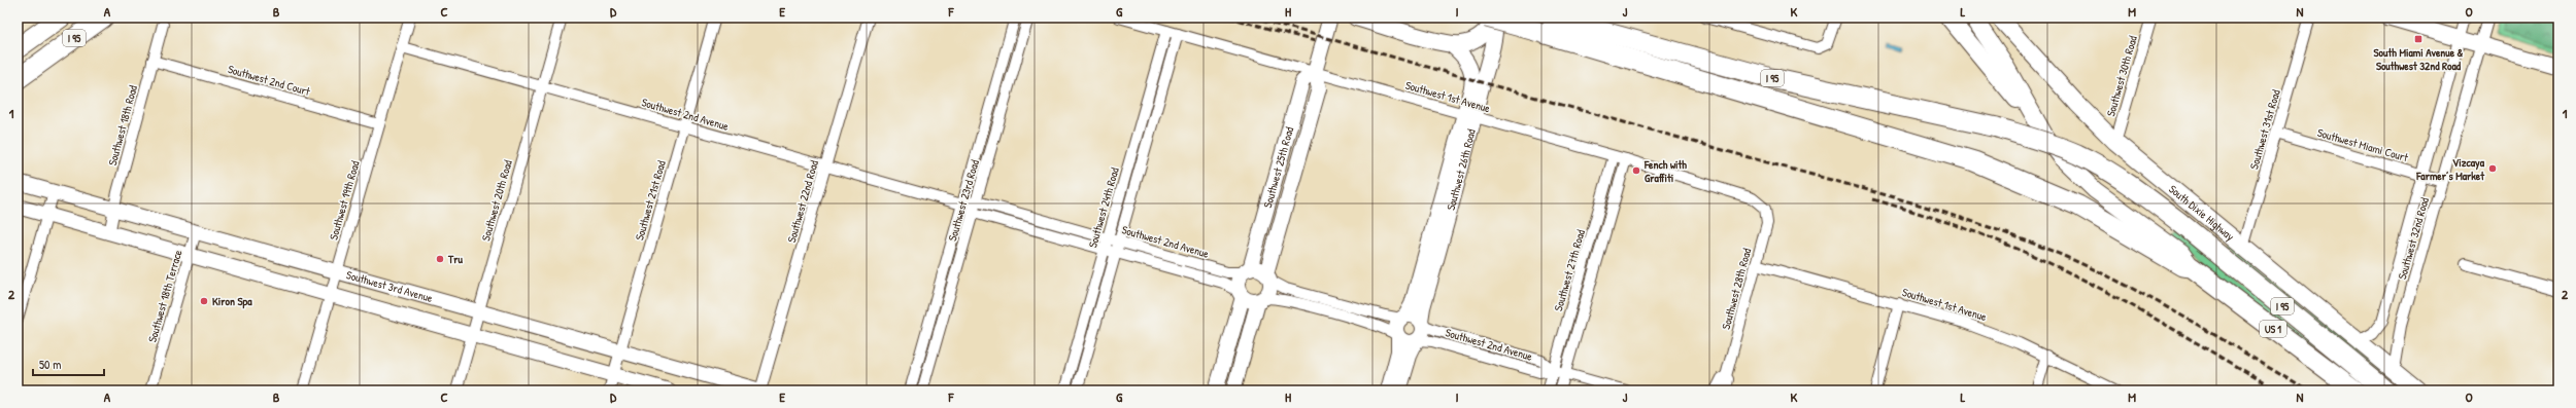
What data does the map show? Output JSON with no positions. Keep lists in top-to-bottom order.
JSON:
{
  "streets": {
    "highway": ["I 95", "US 1"],
    "main road": [
      "Southwest 25th Road",
      "Southwest 26th Road",
      "South Dixie Highway",
      "Southwest 3rd Avenue"
    ],
    "street": [
      "Southwest 30th Road",
      "Southwest 2nd Court",
      "Southwest 1st Avenue",
      "Southwest 2nd Avenue",
      "Southwest 18th Road",
      "Southwest 31st Road",
      "Southwest Miami Court",
      "Southwest 19th Road",
      "Southwest 20th Road",
      "Southwest 21st Road",
      "Southwest 23rd Road",
      "Southwest 22nd Road",
      "Southwest 24th Road",
      "Southwest 32nd Road",
      "Southwest 27th Road",
      "Southwest 28th Road",
      "Southwest 18th Terrace"
    ]
  },
  "crossings": [
    ["I 95", "US 1"],
    ["Southwest 30th Road", "South Dixie Highway"],
    ["Southwest 2nd Court", "Southwest 18th Road"],
    ["Southwest 2nd Court", "Southwest 19th Road"],
    ["Southwest 1st Avenue", "Southwest 25th Road"],
    ["Southwest 1st Avenue", "Southwest 26th Road"],
    ["Southwest 1st Avenue", "Southwest 24th Road"],
    ["Southwest 1st Avenue", "Southwest 27th Road"],
    ["Southwest 1st Avenue", "Southwest 28th Road"],
    ["Southwest 2nd Avenue", "Southwest 25th Road"],
    ["Southwest 2nd Avenue", "Southwest 26th Road"],
    ["Southwest 2nd Avenue", "Southwest 19th Road"],
    ["Southwest 2nd Avenue", "Southwest 20th Road"],
    ["Southwest 2nd Avenue", "Southwest 21st Road"],
    ["Southwest 2nd Avenue", "Southwest 23rd Road"],
    ["Southwest 2nd Avenue", "Southwest 22nd Road"],
    ["Southwest 2nd Avenue", "Southwest 24th Road"],
    ["Southwest 2nd Avenue", "Southwest 27th Road"],
    ["Southwest 18th Road", "Southwest 3rd Avenue"],
    ["Southwest 31st Road", "Southwest Miami Court"],
    ["Southwest 31st Road", "South Dixie Highway"],
    ["Southwest Miami Court", "Southwest 32nd Road"],
    ["Southwest 19th Road", "Southwest 3rd Avenue"],
    ["Southwest 20th Road", "Southwest 3rd Avenue"],
    ["Southwest 21st Road", "Southwest 3rd Avenue"],
    ["Southwest 22nd Road", "Southwest 3rd Avenue"],
    ["South Dixie Highway", "Southwest 32nd Road"],
    ["Southwest 3rd Avenue", "Southwest 18th Terrace"]
  ],
  "places": {
    "transit": ["South Miami Avenue & Southwest 32nd Road"],
    "other": [
      "Vizcaya Farmer’s Market",
      "Fench with Graffiti",
      "Tru",
      "Kiron Spa"
    ]
  },
  "scale_bar": "50 m",
  "grid": {
    "columns": [
      "A",
      "B",
      "C",
      "D",
      "E",
      "F",
      "G",
      "H",
      "I",
      "J",
      "K",
      "L",
      "M",
      "N",
      "O"
    ],
    "rows": ["1", "2"]
  }
}
